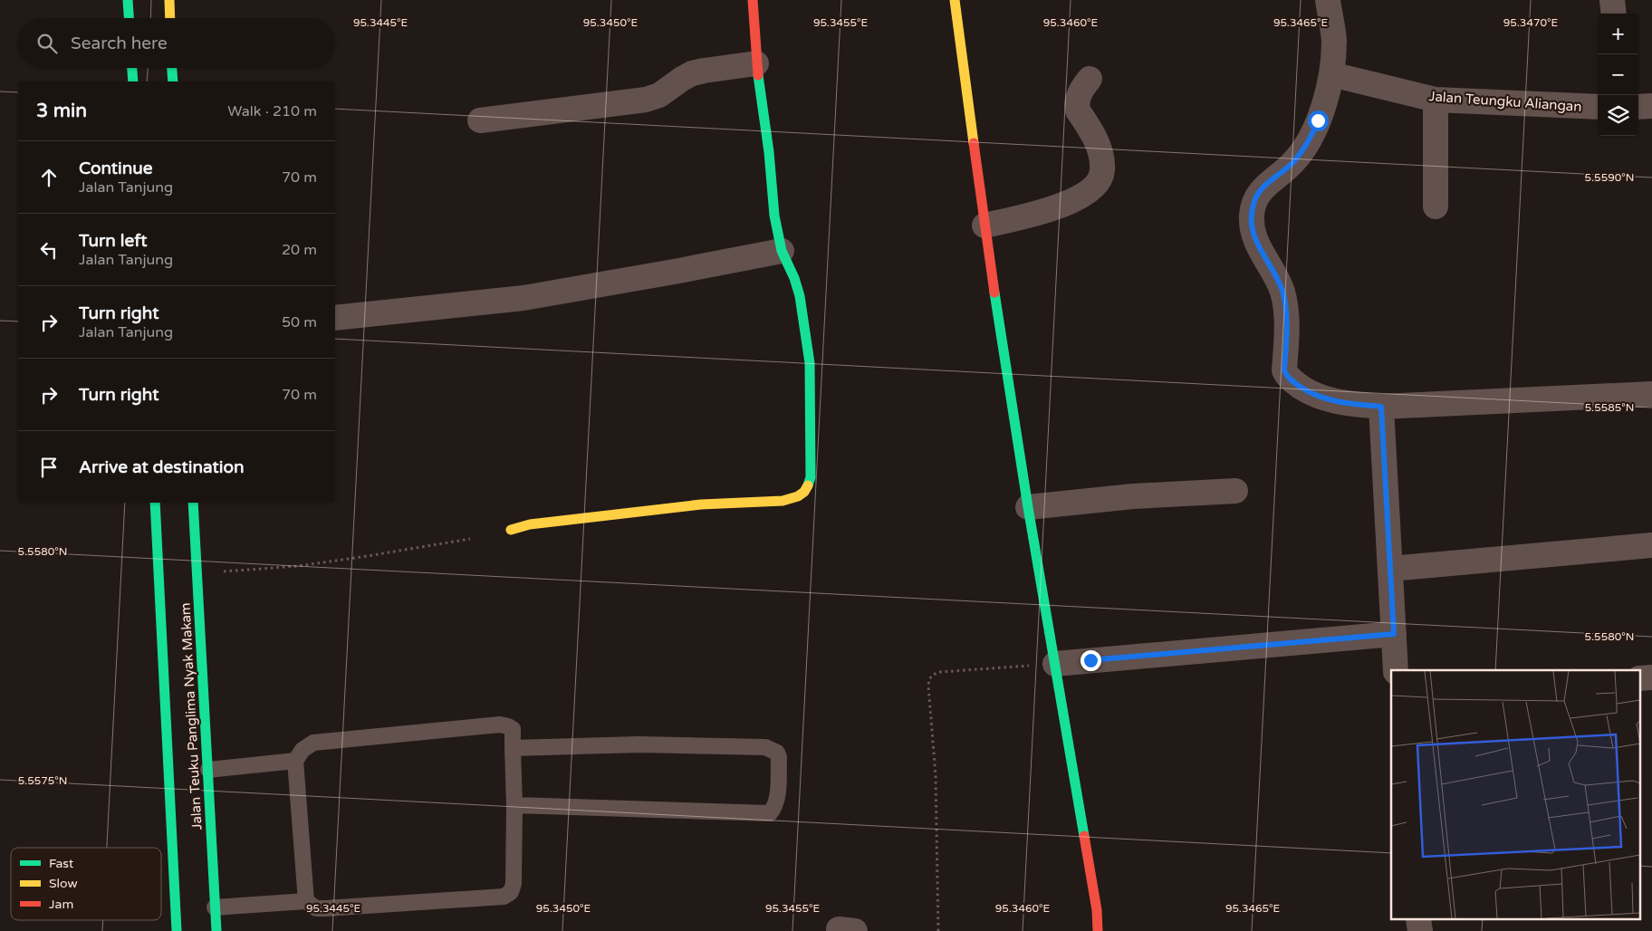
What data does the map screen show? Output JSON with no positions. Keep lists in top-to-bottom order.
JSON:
{
  "streets": {
    "street": ["Jalan Teungku Aliangan", "Jalan Teuku Panglima Nyak Makam"]
  },
  "legend": ["Fast", "Slow", "Jam"],
  "page": {
    "map_buttons": ["+", "−"],
    "search": "Search here",
    "heading": ["3 min", "Walk · 210 m"],
    "list": [
      ["Continue", "Jalan Tanjung", "70 m"],
      ["Turn left", "Jalan Tanjung", "20 m"],
      ["Turn right", "Jalan Tanjung", "50 m"],
      ["Turn right", "70 m"],
      "Arrive at destination"
    ]
  },
  "coordinates": [
    "95.3445°E",
    "95.3450°E",
    "95.3455°E",
    "95.3460°E",
    "95.3465°E",
    "95.3470°E",
    "5.5590°N",
    "5.5585°N",
    "5.5580°N",
    "5.5575°N"
  ]
}
